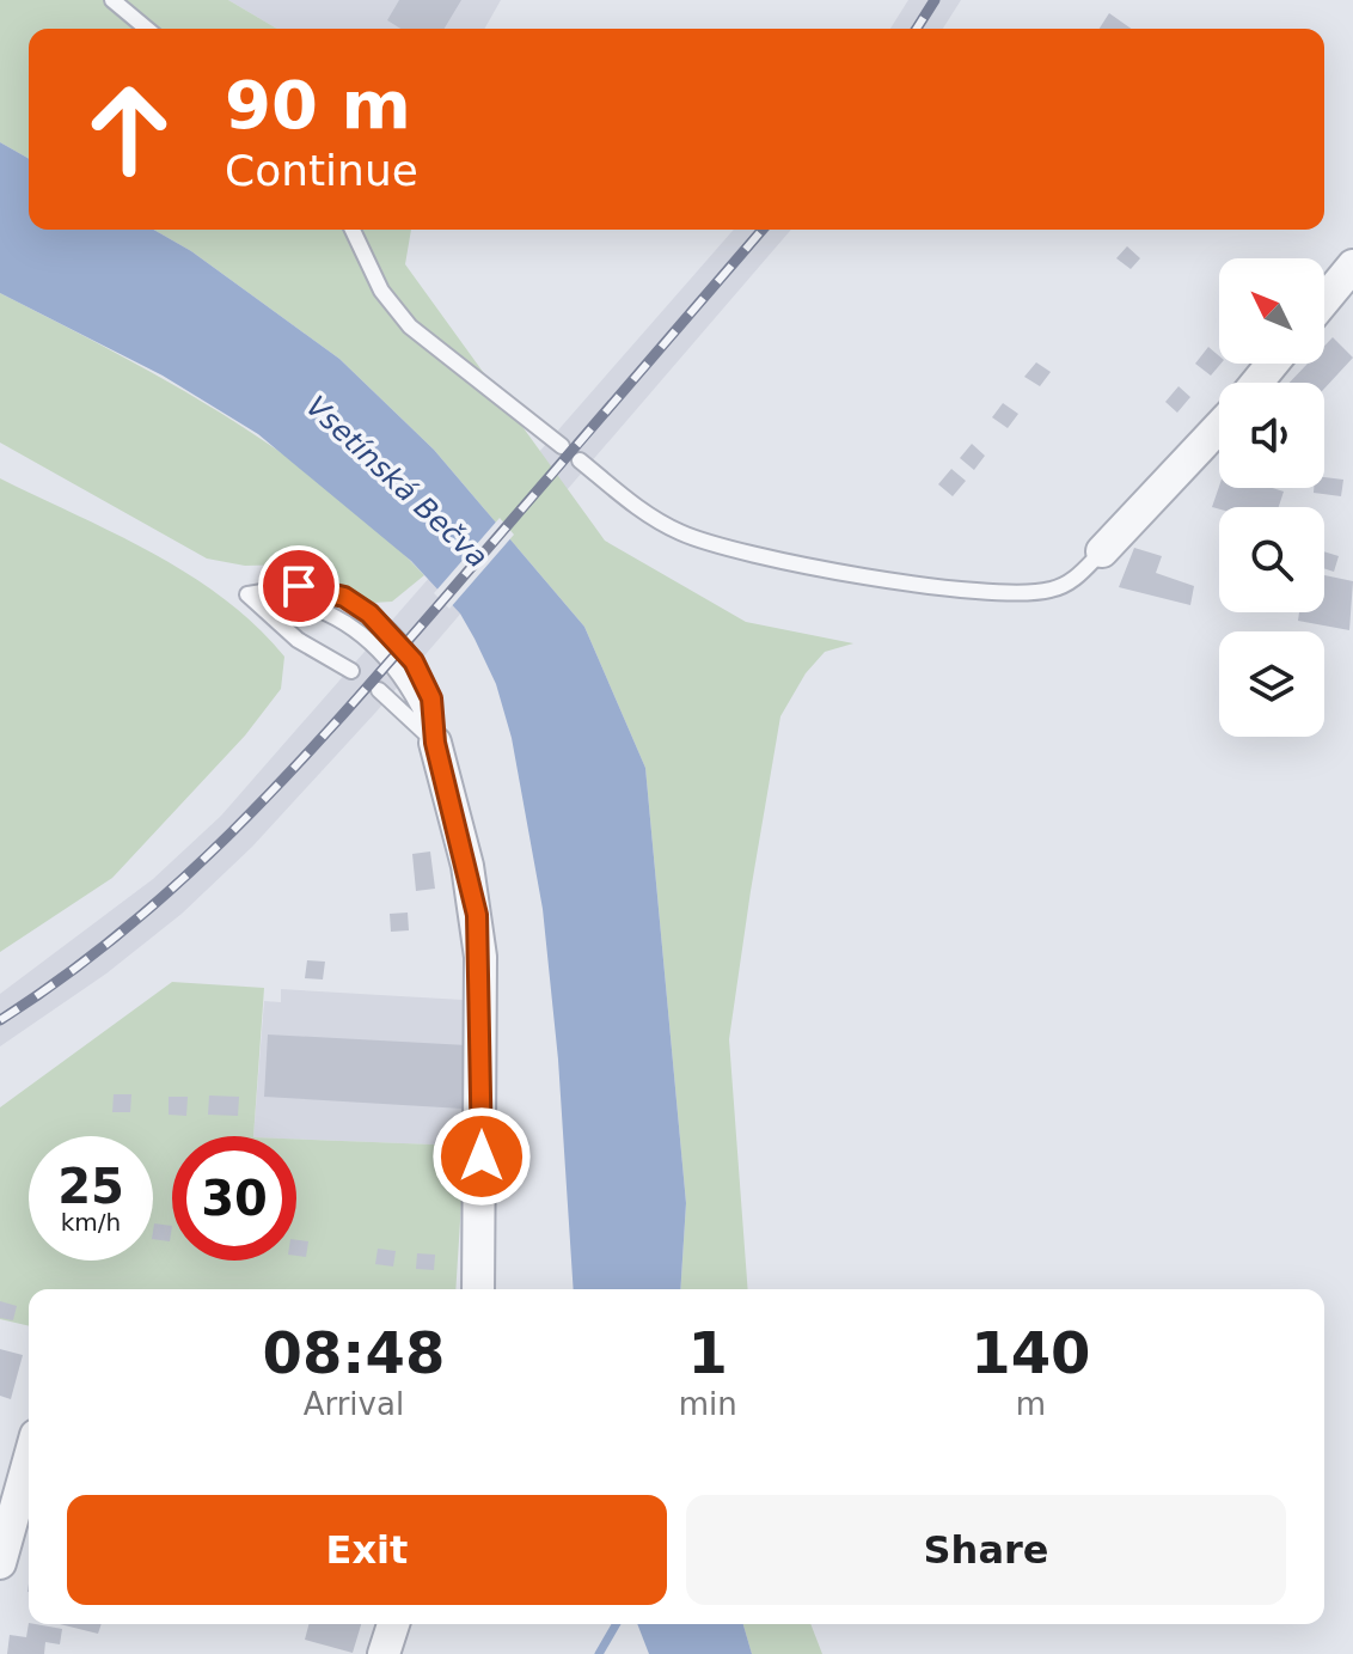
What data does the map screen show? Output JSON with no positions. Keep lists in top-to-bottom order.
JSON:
{
  "water": ["Vsetínská Bečva"],
  "north": "top left",
  "page": {
    "turn": ["90 m", "Continue"],
    "speed": "25 km/h",
    "limit": "30",
    "eta": [
      "08:48",
      "Arrival",
      "1",
      "min",
      "140",
      "m"
    ],
    "buttons": ["Exit", "Share"]
  }
}
